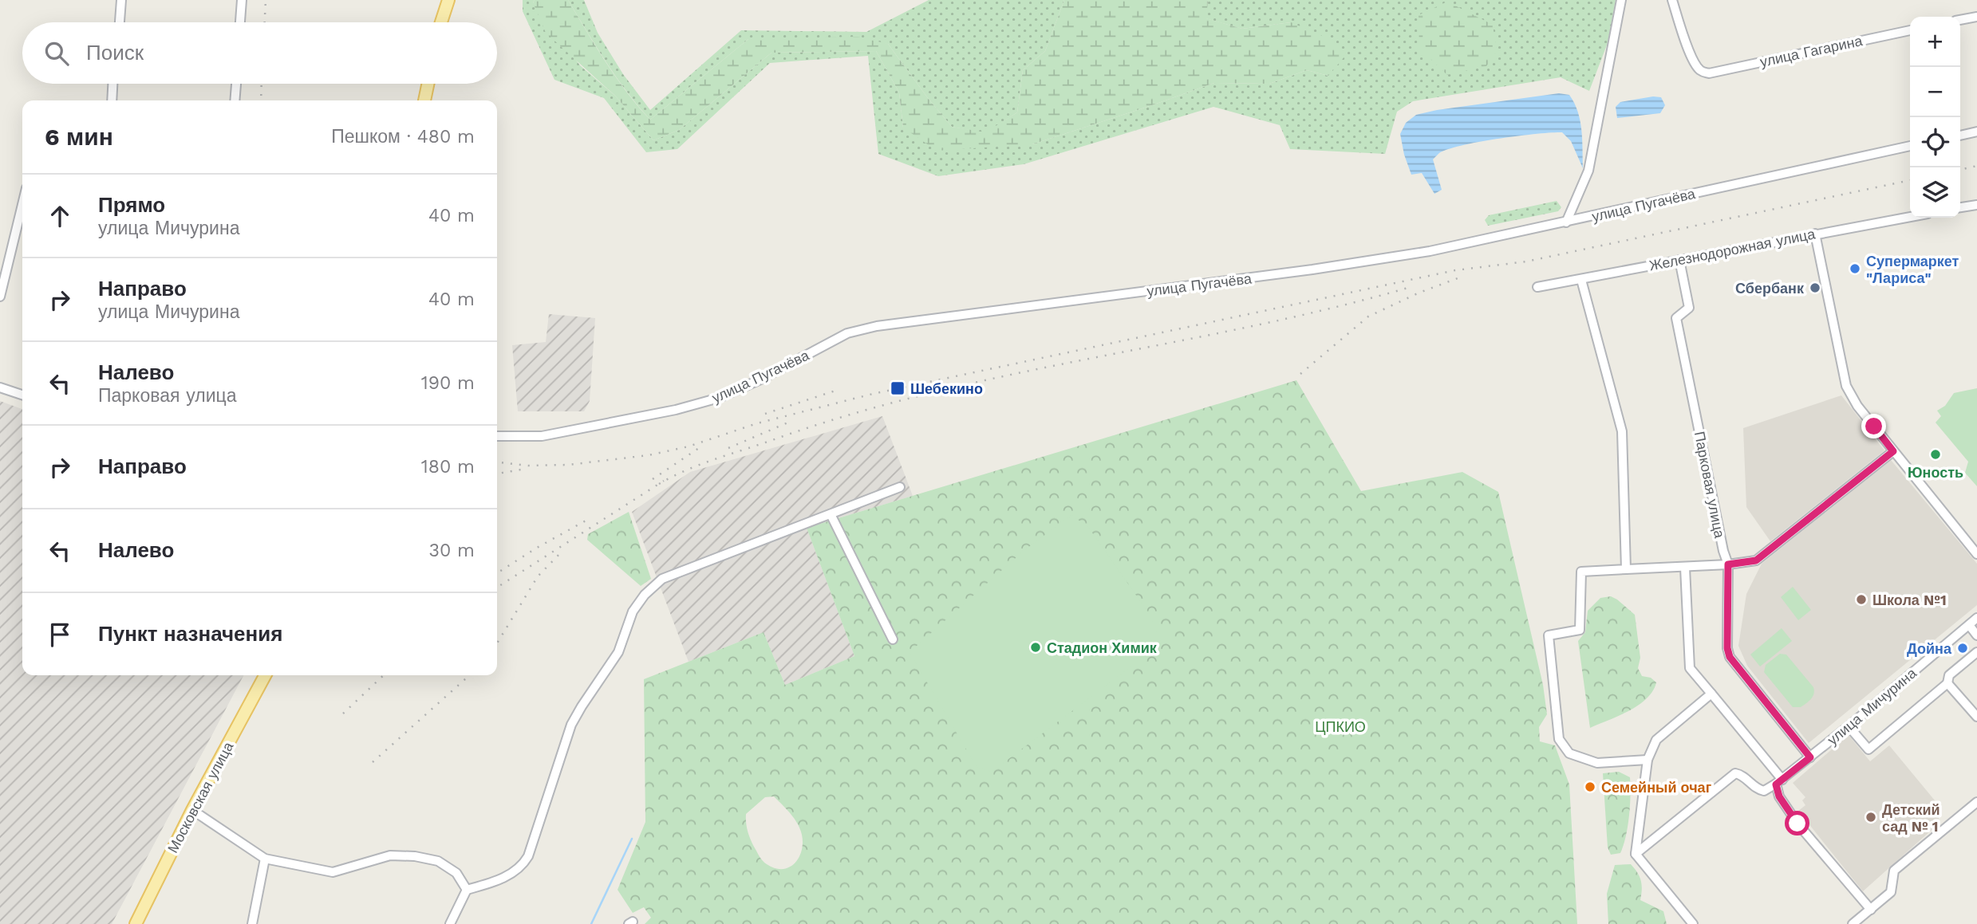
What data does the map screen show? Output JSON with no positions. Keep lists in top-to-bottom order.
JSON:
{
  "streets": {
    "main road": ["Московская улица"],
    "street": [
      "улица Гагарина",
      "улица Пугачёва",
      "Железнодорожная улица",
      "Парковая улица",
      "улица Мичурина"
    ]
  },
  "crossings": [
    ["Железнодорожная улица", "Парковая улица"],
    ["Парковая улица", "улица Мичурина"]
  ],
  "parks": ["ЦПКИО"],
  "places": {
    "other": [
      "Супермаркет \"Лариса\"",
      "Сбербанк",
      "Юность",
      "Школа №1",
      "Стадион Химик",
      "Дойна",
      "Семейный очаг",
      "Детский сад № 1"
    ],
    "transit": ["Шебекино"]
  },
  "page": {
    "map_buttons": ["+", "−"],
    "search": "Поиск",
    "heading": ["6 мин", "Пешком · 480 m"],
    "list": [
      ["Прямо", "улица Мичурина", "40 m"],
      ["Направо", "улица Мичурина", "40 m"],
      ["Налево", "Парковая улица", "190 m"],
      ["Направо", "180 m"],
      ["Налево", "30 m"],
      "Пункт назначения"
    ]
  }
}
